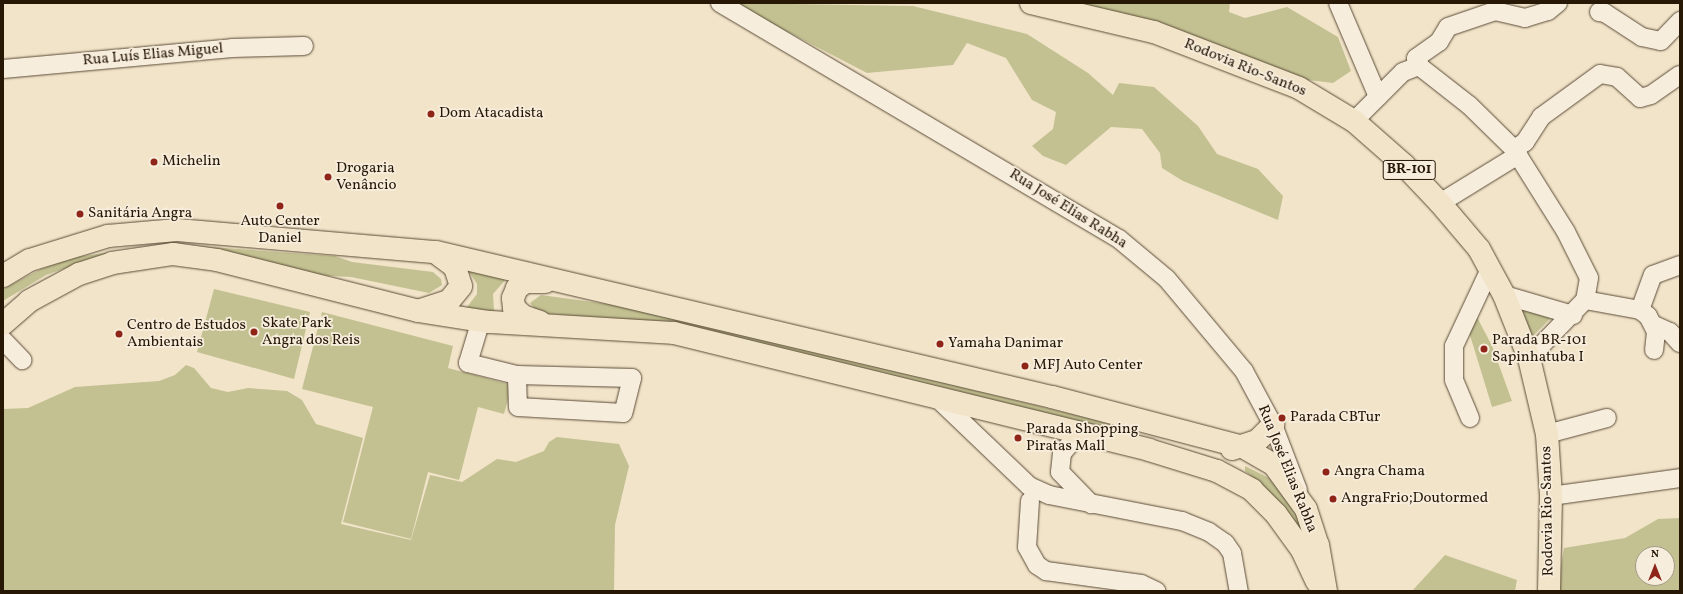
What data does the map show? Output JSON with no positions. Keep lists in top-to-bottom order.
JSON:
{
  "streets": {
    "main road": ["Rodovia Rio-Santos", "BR-101", "Rua José Elias Rabha"],
    "street": ["Rua Luís Elias Miguel"]
  },
  "places": [
    "Dom Atacadista",
    "Michelin",
    "Drogaria Venâncio",
    "Auto Center Daniel",
    "Sanitária Angra",
    "Skate Park Angra dos Reis",
    "Centro de Estudos Ambientais",
    "Yamaha Danimar",
    "Parada BR-101 Sapinhatuba I",
    "MFJ Auto Center",
    "Parada CBTur",
    "Parada Shopping Piratas Mall",
    "Angra Chama",
    "AngraFrio;Doutormed"
  ],
  "north": "top"
}
